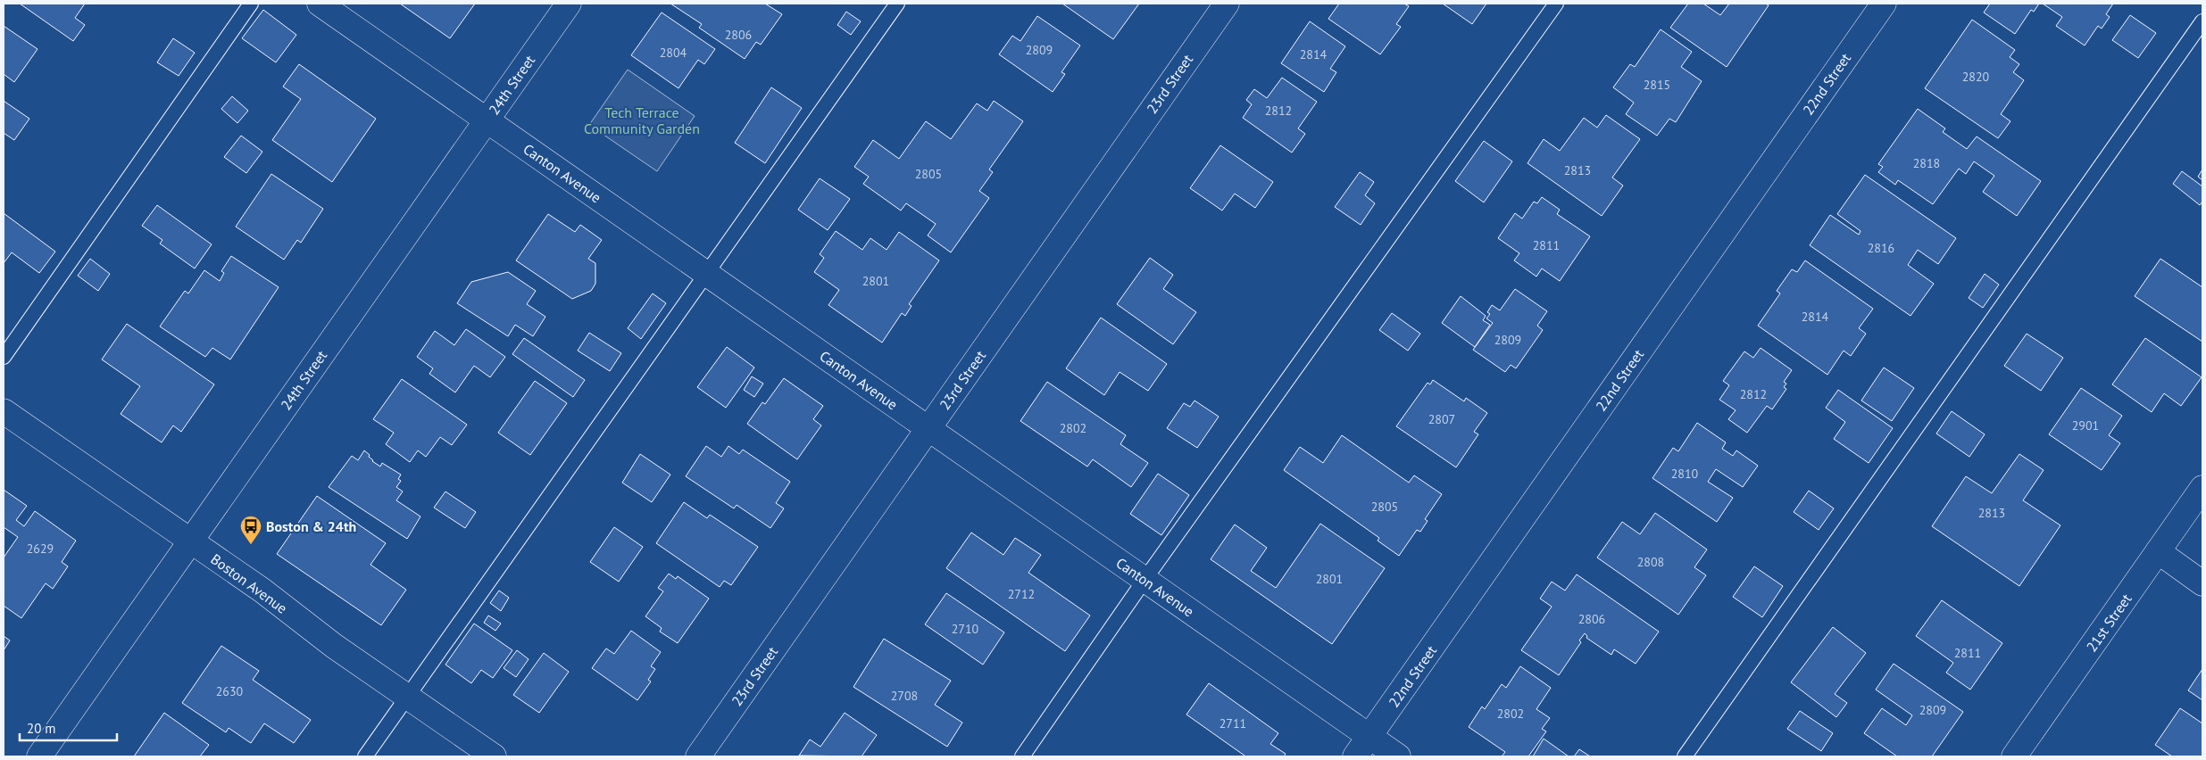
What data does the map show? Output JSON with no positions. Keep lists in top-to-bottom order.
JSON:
{
  "streets": {
    "street": [
      "23rd Street",
      "22nd Street",
      "24th Street",
      "Canton Avenue",
      "Boston Avenue",
      "21st Street"
    ]
  },
  "crossings": [
    ["23rd Street", "Canton Avenue"],
    ["22nd Street", "Canton Avenue"],
    ["24th Street", "Canton Avenue"],
    ["24th Street", "Boston Avenue"]
  ],
  "parks": ["Tech Terrace Community Garden"],
  "places": {
    "bus stop": ["Boston & 24th"]
  },
  "house_numbers": [
    "2806",
    "2809",
    "2804",
    "2814",
    "2820",
    "2815",
    "2812",
    "2818",
    "2813",
    "2805",
    "2811",
    "2816",
    "2801",
    "2814",
    "2809",
    "2812",
    "2807",
    "2901",
    "2802",
    "2810",
    "2805",
    "2813",
    "2629",
    "2808",
    "2801",
    "2712",
    "2806",
    "2710",
    "2811",
    "2630",
    "2708",
    "2809",
    "2802",
    "2711"
  ],
  "scale_bar": "20 m"
}
